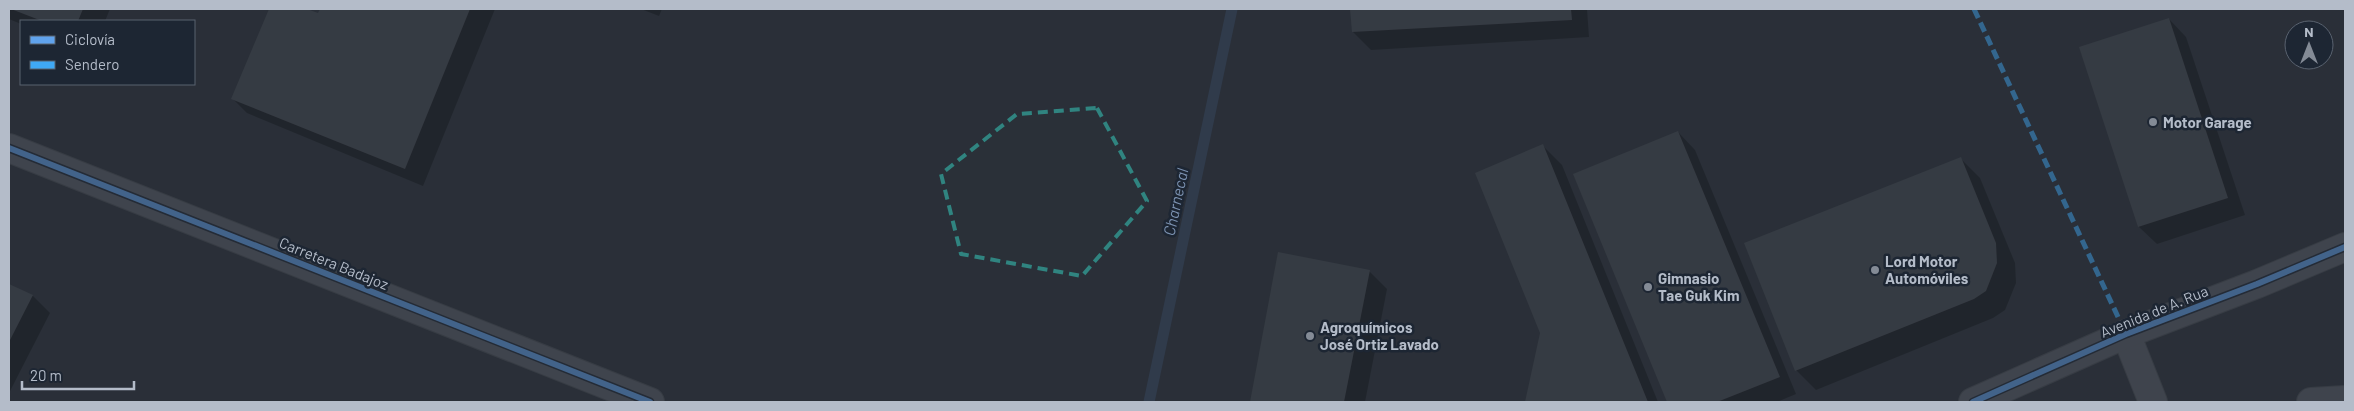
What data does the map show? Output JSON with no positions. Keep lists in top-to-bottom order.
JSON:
{
  "streets": {
    "street": ["Carretera Badajoz", "Avenida de A. Rua"]
  },
  "water": ["Charnecal"],
  "places": [
    "Motor Garage",
    "Lord Motor Automóviles",
    "Gimnasio Tae Guk Kim",
    "Agroquímicos José Ortiz Lavado"
  ],
  "legend": ["Ciclovía", "Sendero"],
  "scale_bar": "20 m",
  "north": "top"
}
